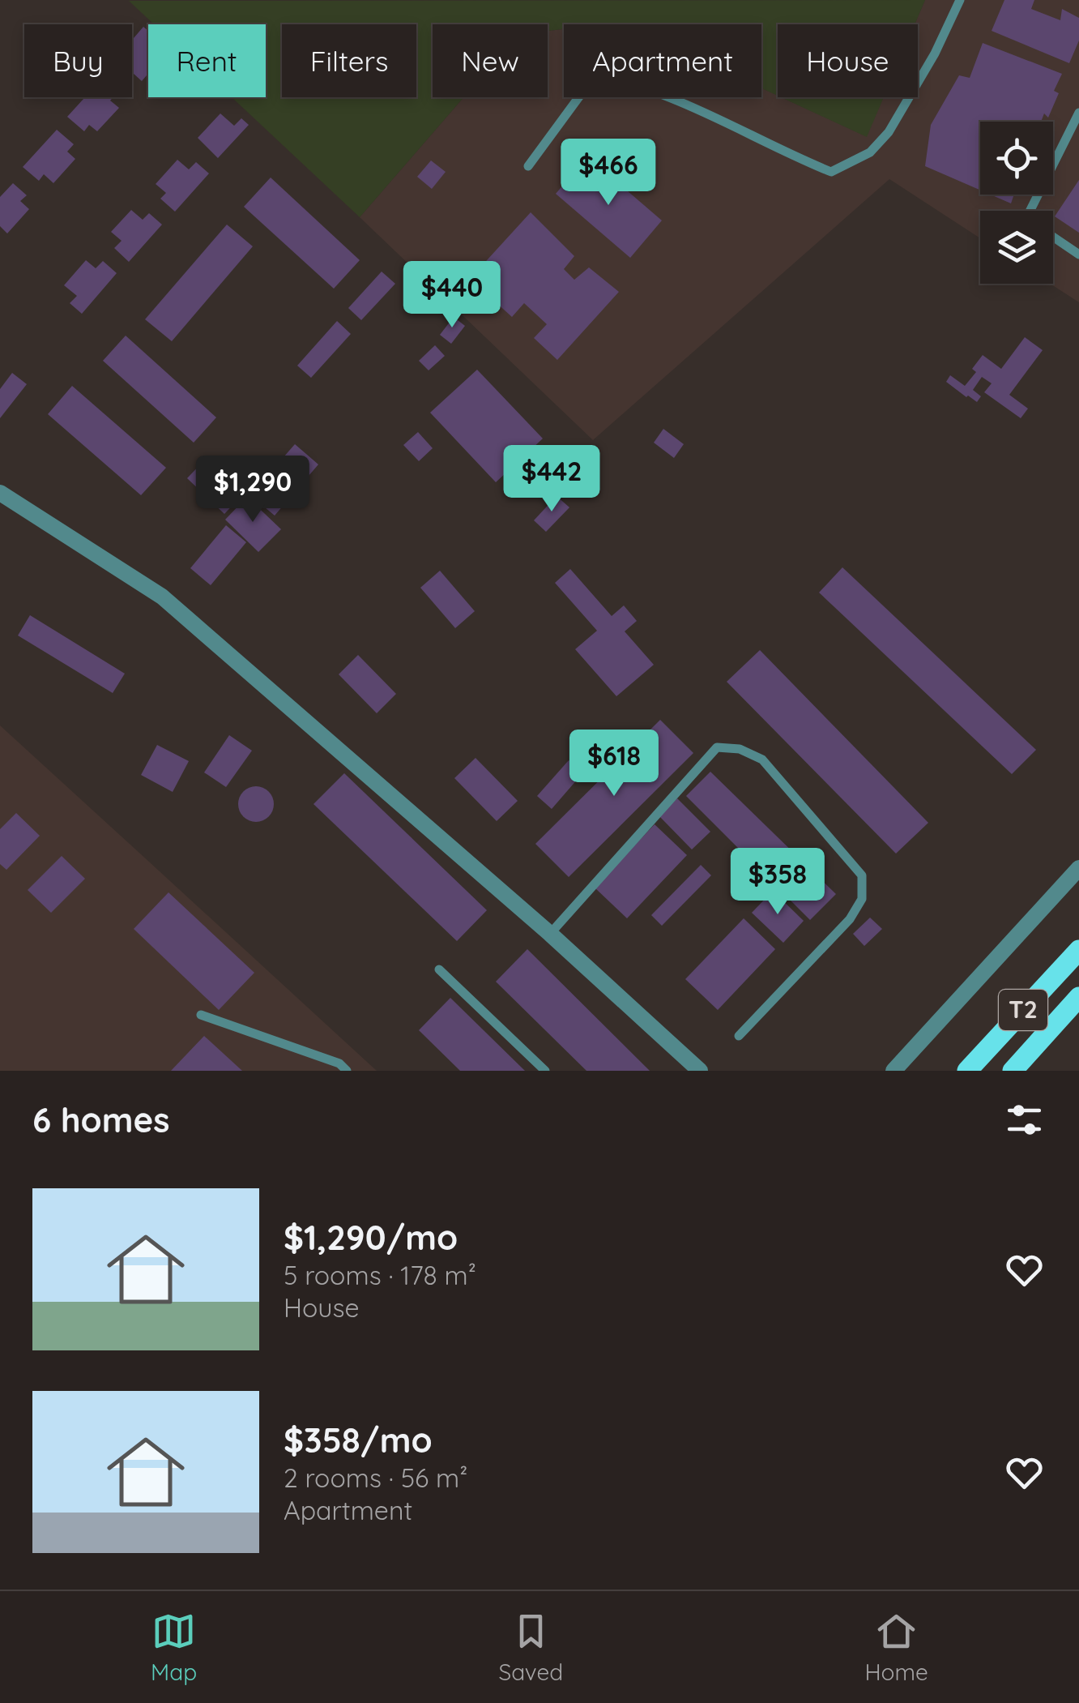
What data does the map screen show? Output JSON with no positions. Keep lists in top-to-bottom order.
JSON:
{
  "streets": {
    "main road": ["T2"]
  },
  "page": {
    "chip": [
      "Buy",
      "Rent",
      "Filters",
      "New",
      "Apartment",
      "House"
    ],
    "price": [
      "$466",
      "$440",
      "$442",
      "$1,290",
      "$618",
      "$358"
    ],
    "heading": "6 homes",
    "list": [
      {
        "name": "$1,290/mo",
        "note": "5 rooms · 178 m² · House"
      },
      {
        "name": "$358/mo",
        "note": "2 rooms · 56 m² · Apartment"
      }
    ],
    "tabs": ["Map", "Saved", "Home"]
  }
}
